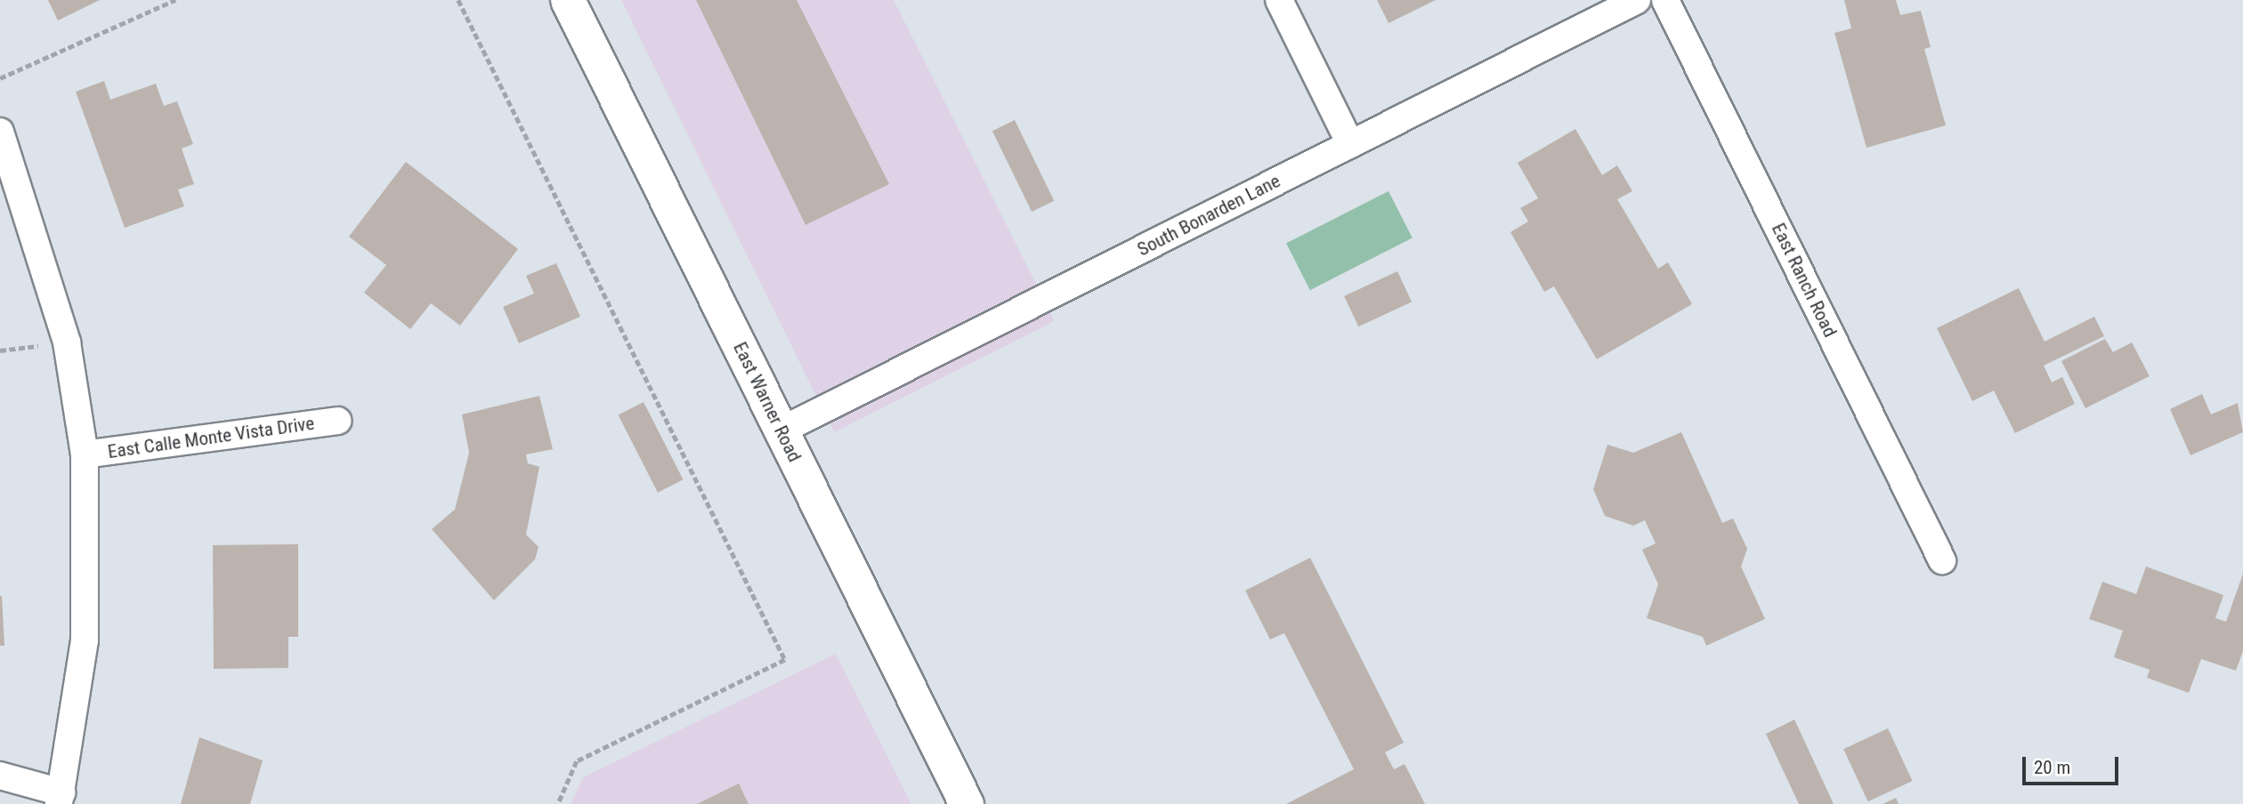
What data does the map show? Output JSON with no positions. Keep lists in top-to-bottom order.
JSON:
{
  "streets": {
    "main road": ["East Warner Road"],
    "street": ["South Bonarden Lane", "East Ranch Road", "East Calle Monte Vista Drive"]
  },
  "crossings": [
    ["South Bonarden Lane", "East Warner Road"]
  ],
  "scale_bar": "20 m"
}
